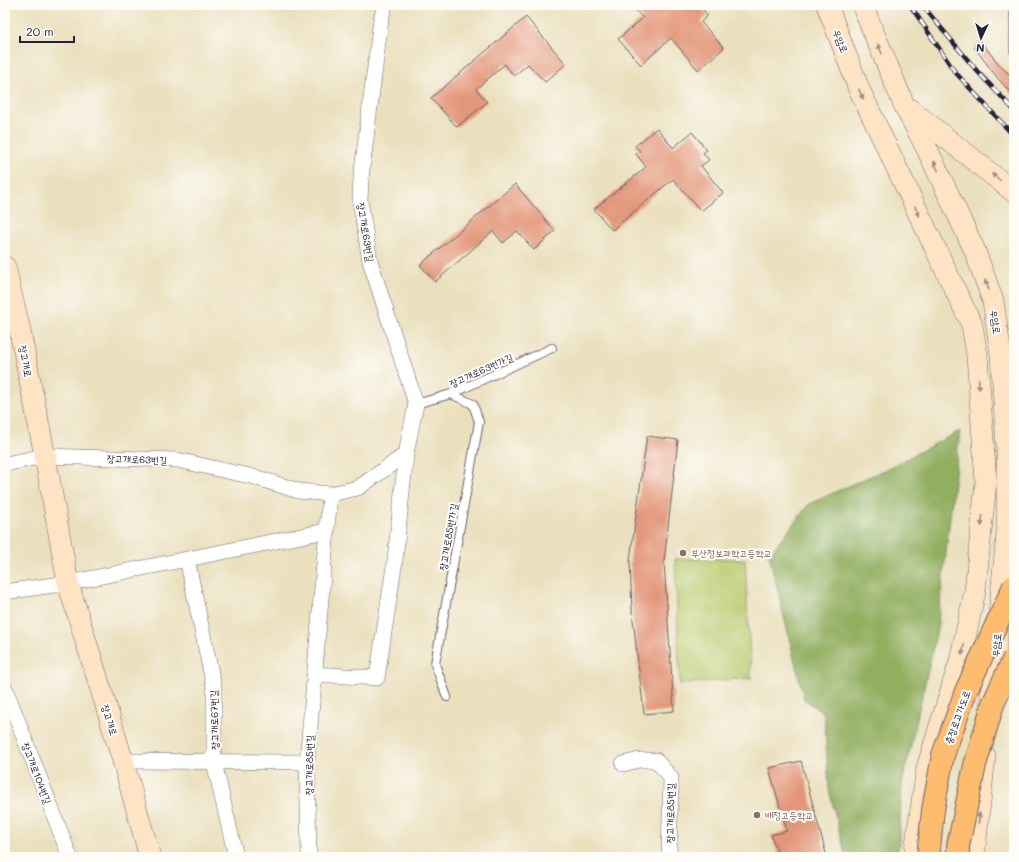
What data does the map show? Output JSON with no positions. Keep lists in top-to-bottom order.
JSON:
{
  "streets": {
    "highway": ["충장로고가도로"],
    "main road": ["우암로", "장고개로"],
    "street": [
      "장고개로63번길",
      "장고개로67번길",
      "장고개로85번길",
      "장고개로104번길"
    ],
    "lane": ["장고개로63번가길", "장고개로85번가길"]
  },
  "crossings": [
    ["장고개로63번길", "장고개로"],
    ["장고개로63번길", "장고개로63번가길"],
    ["장고개로63번길", "장고개로85번길"],
    ["장고개로63번가길", "장고개로85번가길"]
  ],
  "places": ["부산정보과학고등학교", "배정고등학교"],
  "scale_bar": "20 m",
  "north": "bottom"
}
